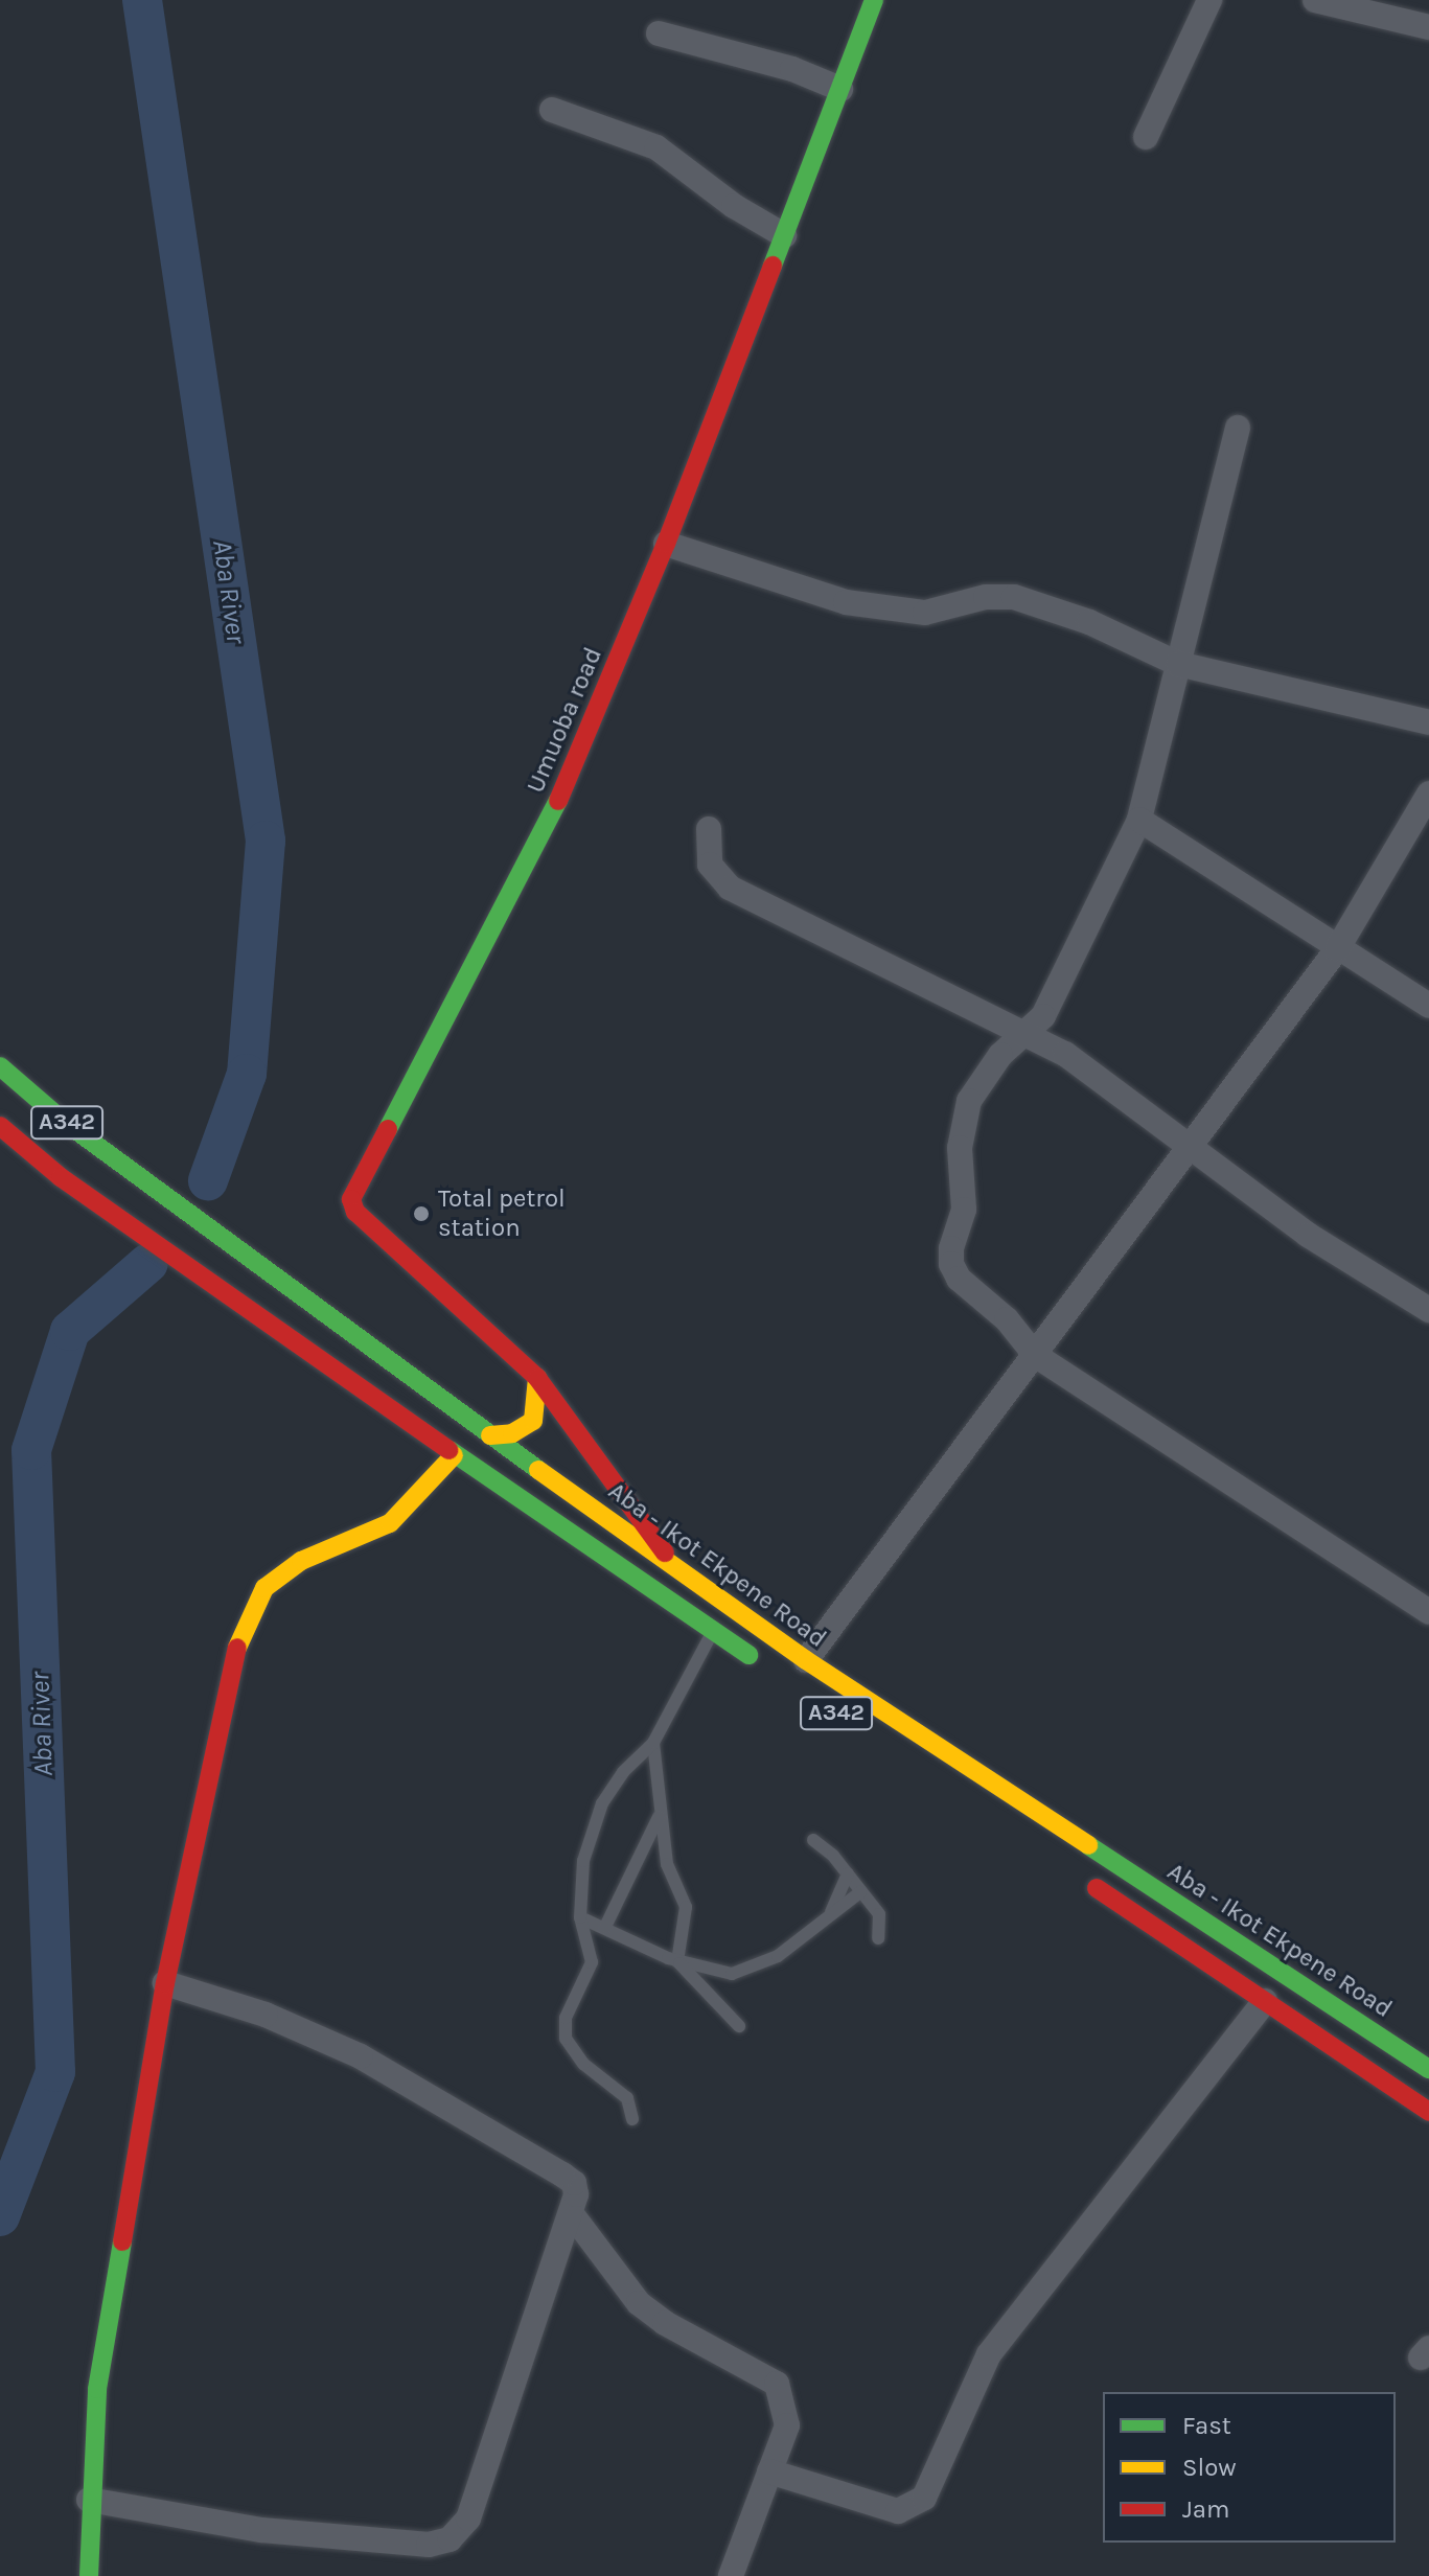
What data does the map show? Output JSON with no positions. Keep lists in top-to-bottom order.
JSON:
{
  "streets": {
    "main road": ["Umuoba road", "A342", "Aba - Ikot Ekpene Road"]
  },
  "crossings": [
    ["Umuoba road", "Aba - Ikot Ekpene Road"]
  ],
  "water": ["Aba River"],
  "places": ["Total petrol station"],
  "legend": ["Fast", "Slow", "Jam"]
}
